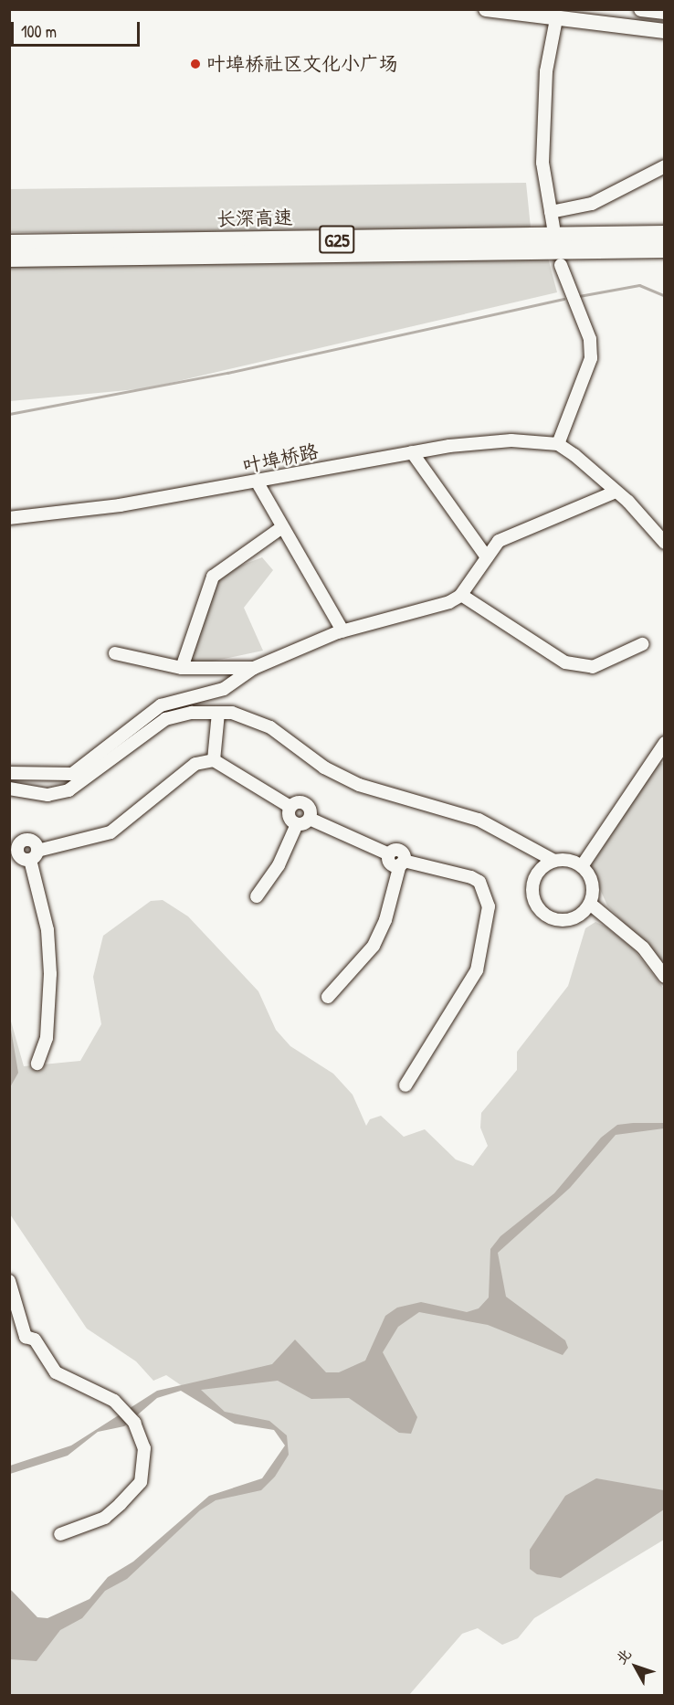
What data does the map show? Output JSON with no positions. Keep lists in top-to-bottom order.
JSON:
{
  "streets": {
    "highway": ["长深高速", "G25"],
    "street": ["叶埠桥路"]
  },
  "places": ["叶埠桥社区文化小广场"],
  "scale_bar": "100 m",
  "north": "top left"
}
